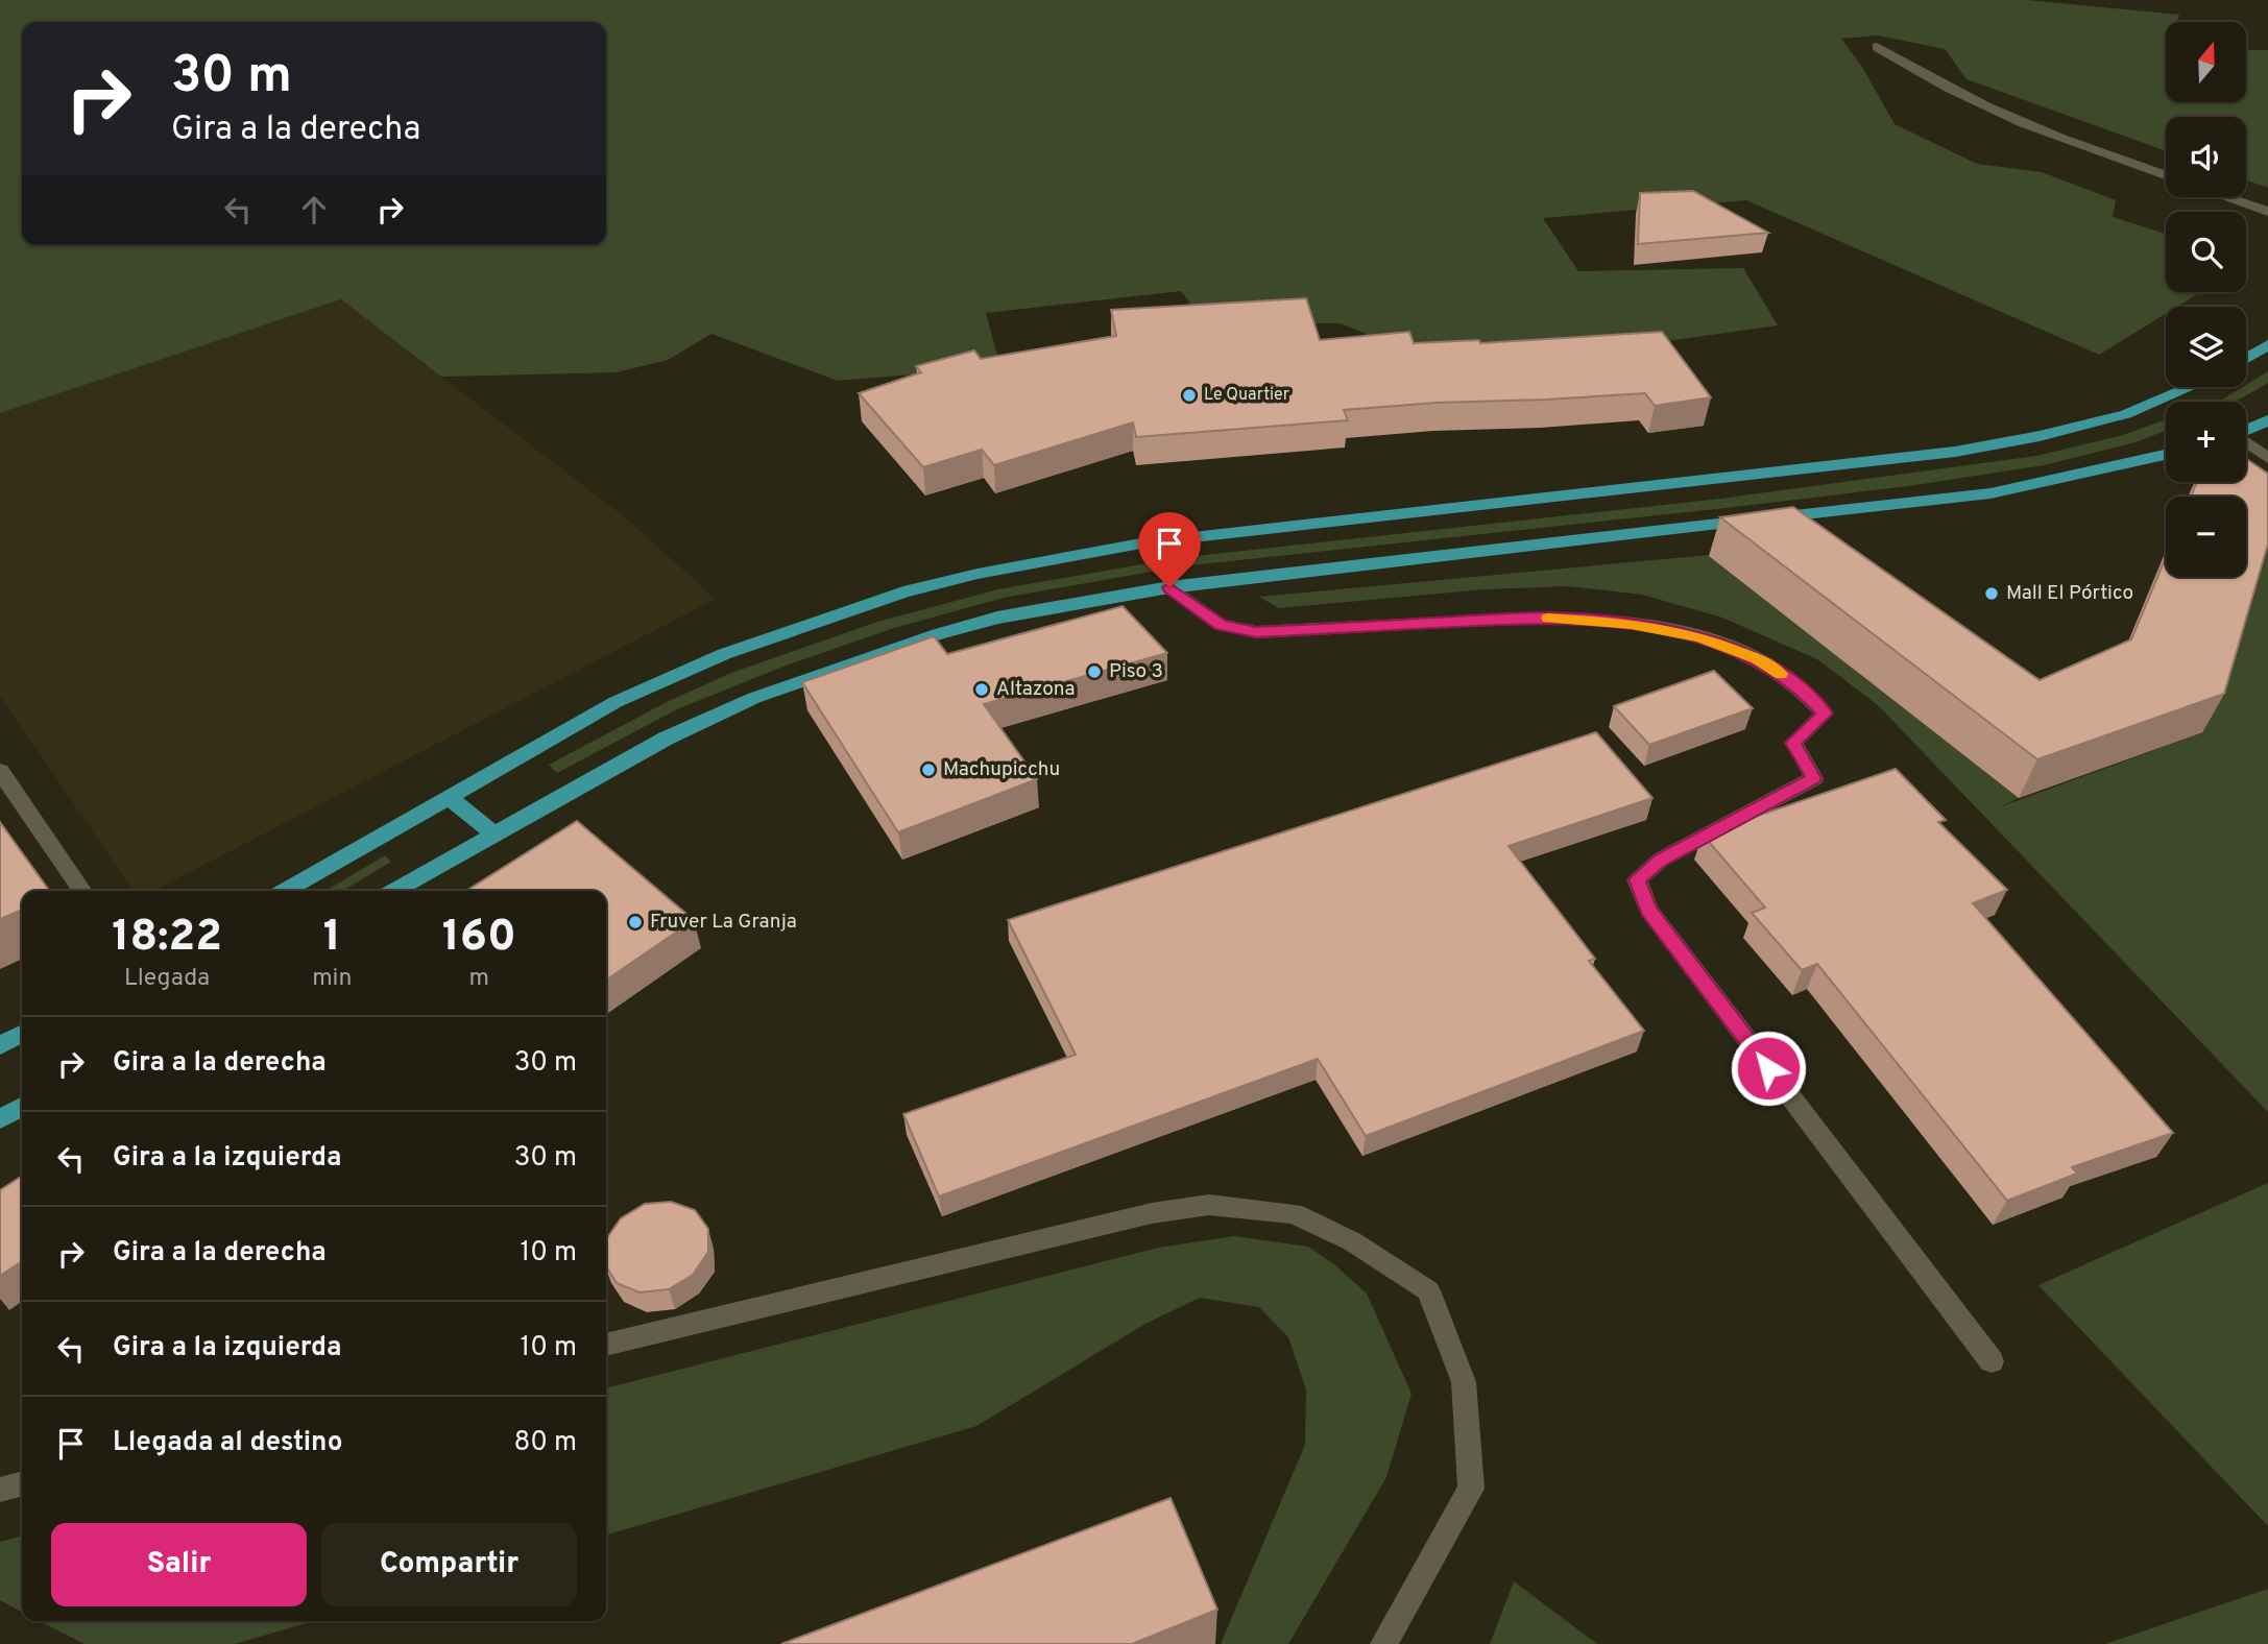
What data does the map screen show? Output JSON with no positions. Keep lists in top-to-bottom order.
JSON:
{
  "places": [
    "Le Quartier",
    "Mall El Pórtico",
    "Piso 3",
    "Altazona",
    "Machupicchu",
    "Fruver La Granja"
  ],
  "north": "top",
  "page": {
    "map_buttons": ["+", "−"],
    "turn": ["30 m", "Gira a la derecha"],
    "eta": [
      "18:22",
      "Llegada",
      "1",
      "min",
      "160",
      "m"
    ],
    "list": [
      {
        "name": "Gira a la derecha",
        "value": "30 m"
      },
      {
        "name": "Gira a la izquierda",
        "value": "30 m"
      },
      {
        "name": "Gira a la derecha",
        "value": "10 m"
      },
      {
        "name": "Gira a la izquierda",
        "value": "10 m"
      },
      {
        "name": "Llegada al destino",
        "value": "80 m"
      }
    ],
    "buttons": ["Salir", "Compartir"]
  }
}
